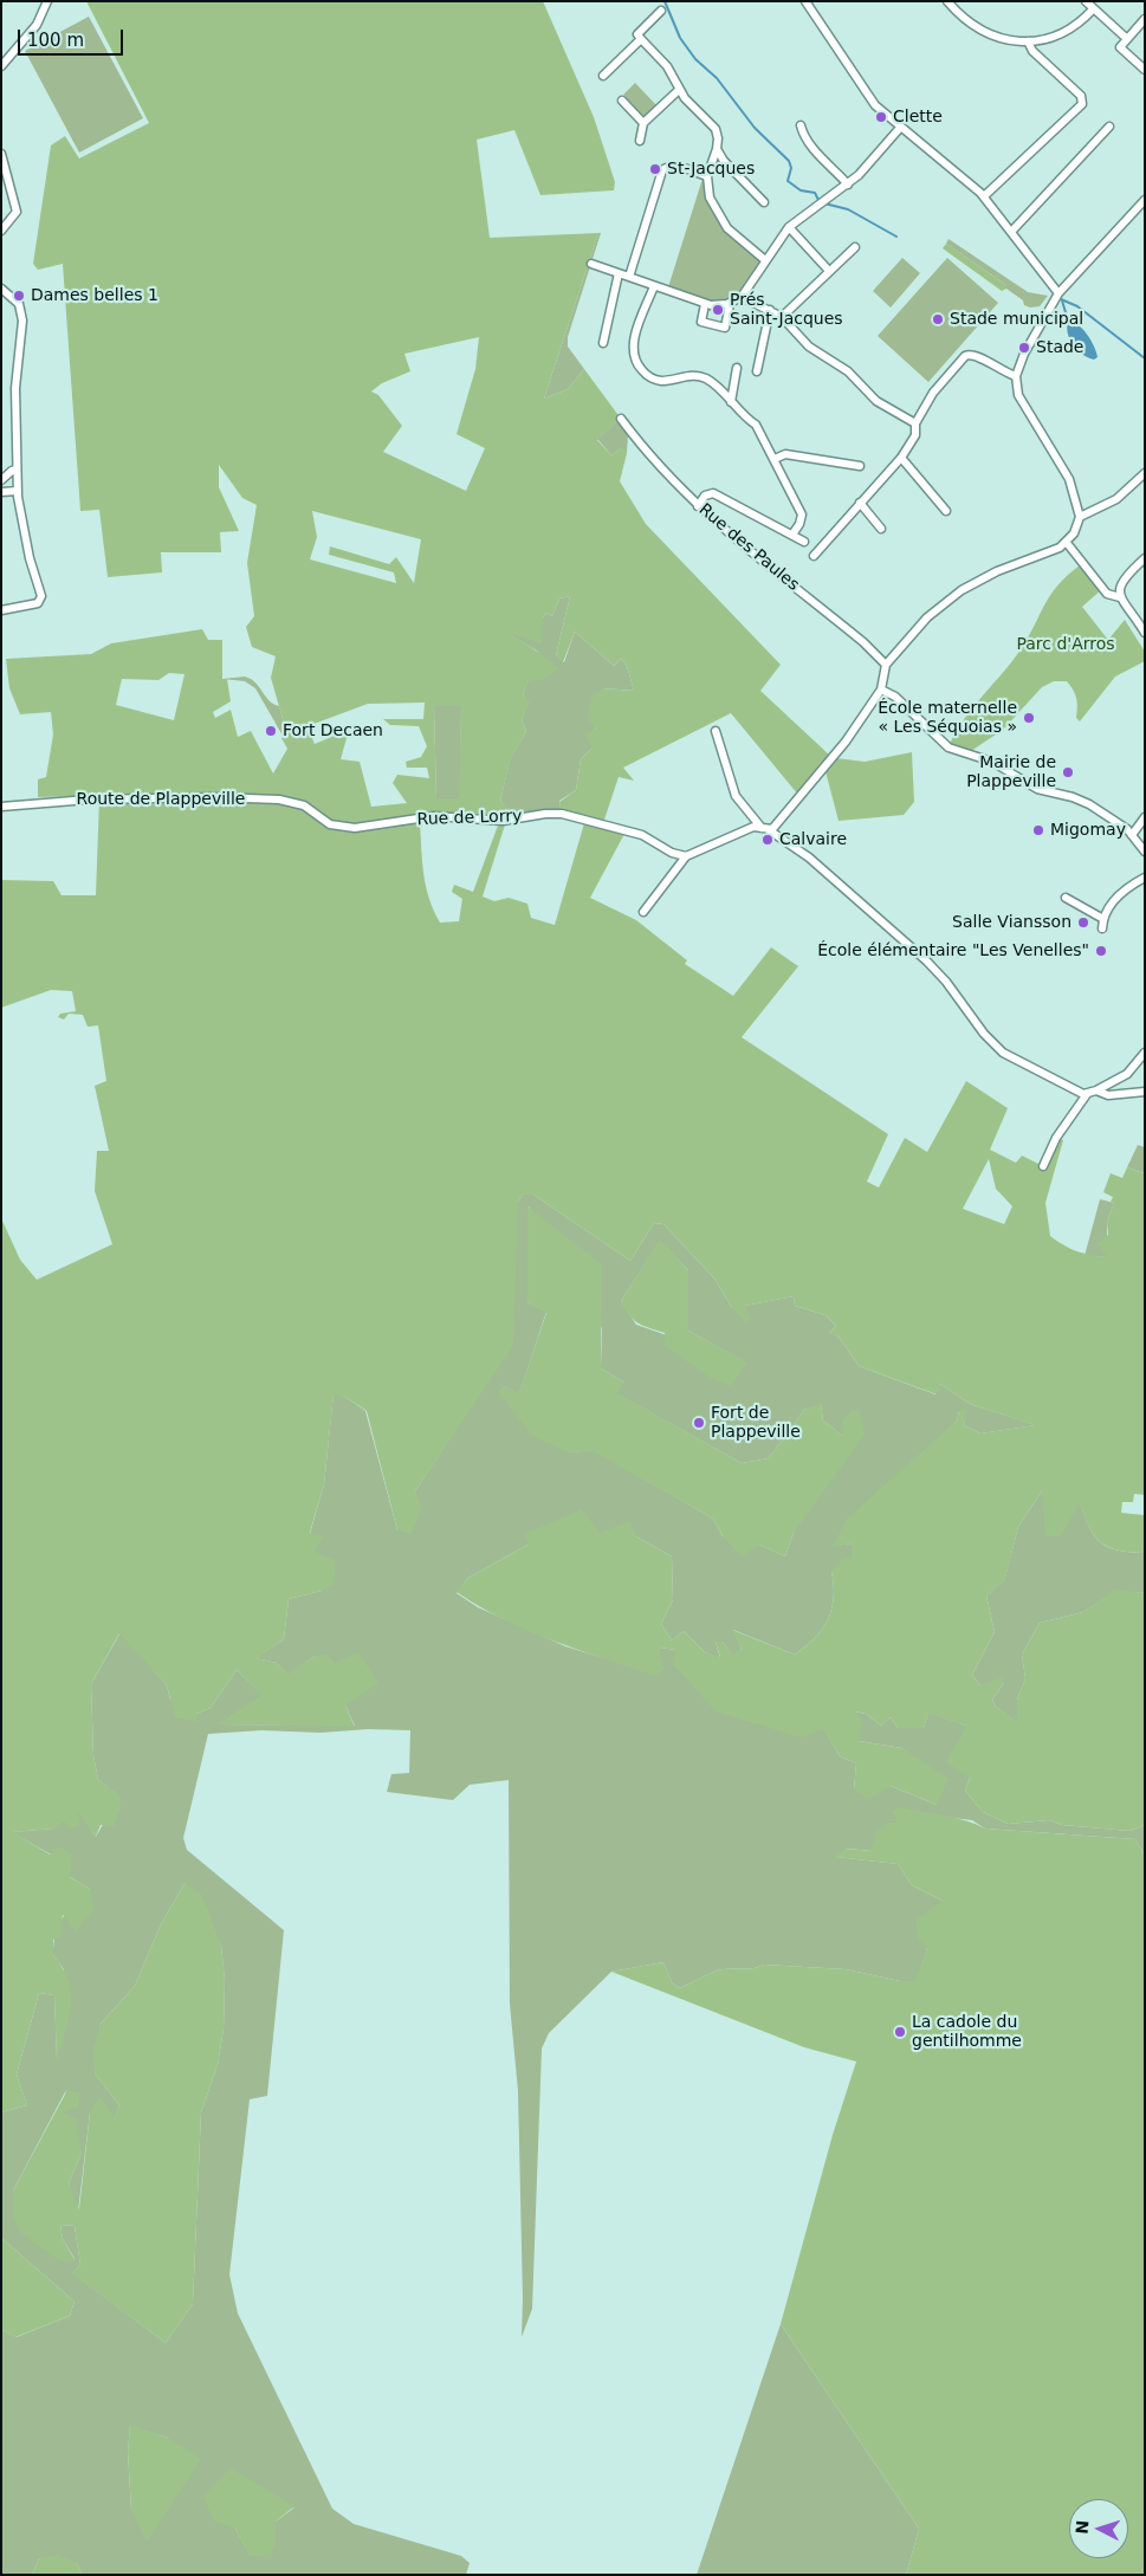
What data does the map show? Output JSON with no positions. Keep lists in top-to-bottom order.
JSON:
{
  "streets": {
    "street": ["Rue des Paules", "Route de Plappeville", "Rue de Lorry"]
  },
  "crossings": [
    ["Route de Plappeville", "Rue de Lorry"]
  ],
  "parks": ["Parc d'Arros"],
  "places": [
    "Clette",
    "St-Jacques",
    "Dames belles 1",
    "Prés Saint-Jacques",
    "Stade municipal",
    "Stade",
    "École maternelle « Les Séquoias »",
    "Fort Decaen",
    "Mairie de Plappeville",
    "Migomay",
    "Calvaire",
    "Salle Viansson",
    "École élémentaire \"Les Venelles\"",
    "Fort de Plappeville",
    "La cadole du gentilhomme"
  ],
  "scale_bar": "100 m",
  "north": "left"
}
